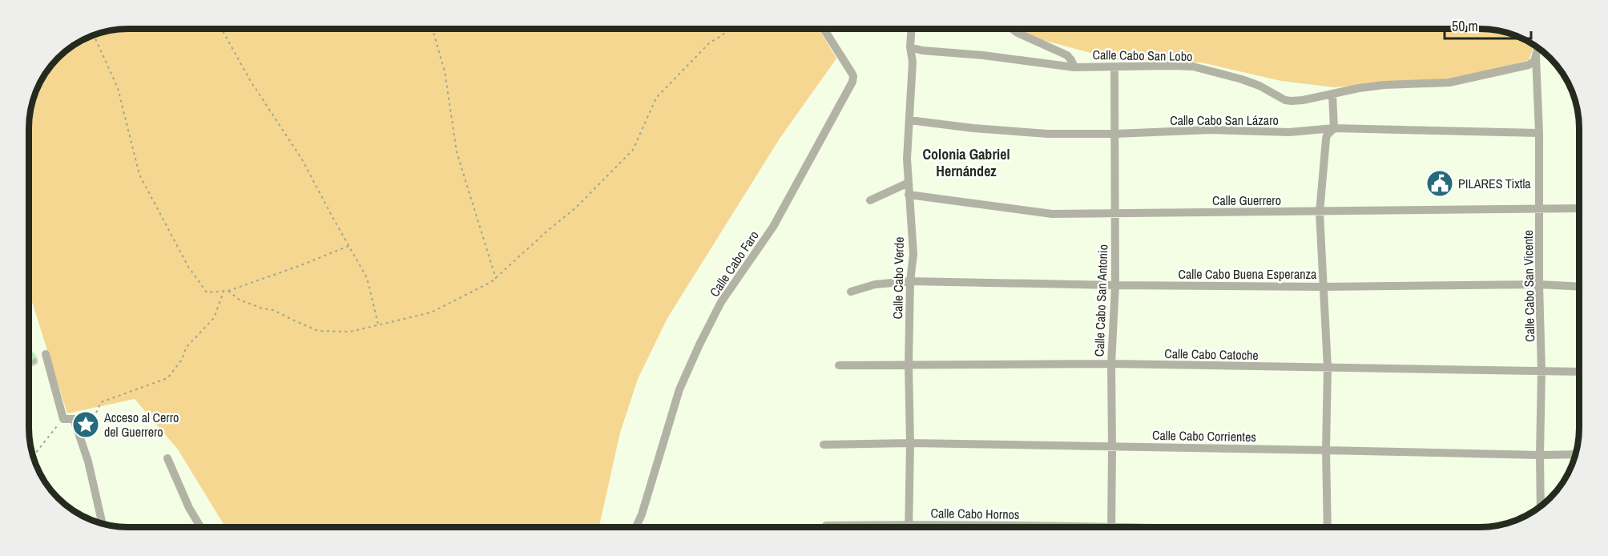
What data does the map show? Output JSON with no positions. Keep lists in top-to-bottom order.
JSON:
{
  "streets": {
    "street": [
      "Calle Cabo San Lobo",
      "Calle Cabo San Lázaro",
      "Calle Guerrero",
      "Calle Cabo Faro",
      "Calle Cabo Buena Esperanza",
      "Calle Cabo Verde",
      "Calle Cabo San Vicente",
      "Calle Cabo San Antonio",
      "Calle Cabo Catoche",
      "Calle Cabo Corrientes",
      "Calle Cabo Hornos"
    ]
  },
  "crossings": [
    ["Calle Cabo San Lobo", "Calle Cabo Verde"],
    ["Calle Cabo San Lobo", "Calle Cabo San Vicente"],
    ["Calle Cabo San Lobo", "Calle Cabo San Antonio"],
    ["Calle Cabo San Lázaro", "Calle Cabo Verde"],
    ["Calle Cabo San Lázaro", "Calle Cabo San Vicente"],
    ["Calle Cabo San Lázaro", "Calle Cabo San Antonio"],
    ["Calle Guerrero", "Calle Cabo Verde"],
    ["Calle Guerrero", "Calle Cabo San Vicente"],
    ["Calle Guerrero", "Calle Cabo San Antonio"],
    ["Calle Cabo Buena Esperanza", "Calle Cabo Verde"],
    ["Calle Cabo Buena Esperanza", "Calle Cabo San Vicente"],
    ["Calle Cabo Buena Esperanza", "Calle Cabo San Antonio"],
    ["Calle Cabo Verde", "Calle Cabo Catoche"],
    ["Calle Cabo Verde", "Calle Cabo Corrientes"],
    ["Calle Cabo San Vicente", "Calle Cabo Catoche"],
    ["Calle Cabo San Vicente", "Calle Cabo Corrientes"],
    ["Calle Cabo San Antonio", "Calle Cabo Catoche"],
    ["Calle Cabo San Antonio", "Calle Cabo Corrientes"]
  ],
  "districts": ["Colonia Gabriel Hernández"],
  "places": {
    "public building": ["PILARES Tixtla"],
    "place": ["Acceso al Cerro del Guerrero"]
  },
  "scale_bar": "50 m"
}
